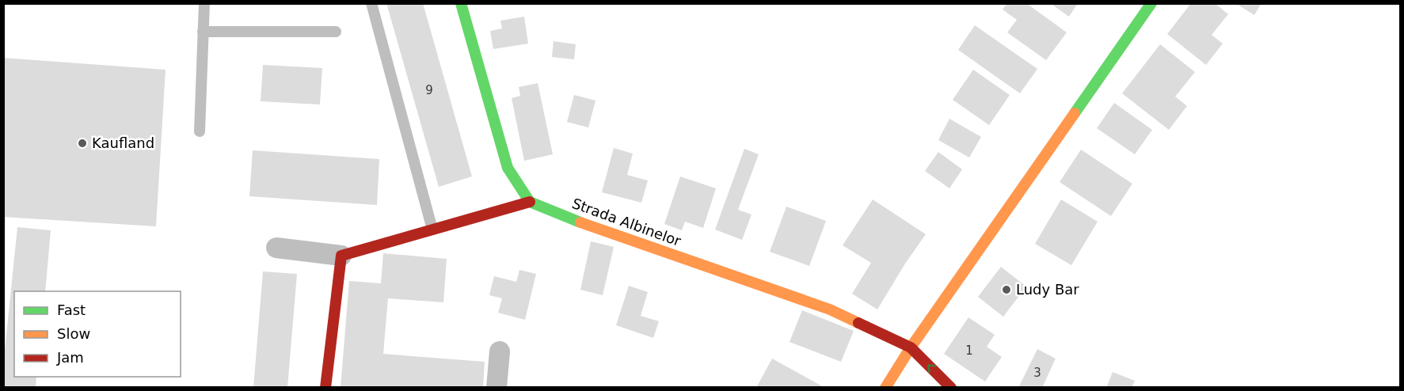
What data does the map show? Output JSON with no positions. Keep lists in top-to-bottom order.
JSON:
{
  "streets": {
    "street": ["Strada Albinelor"]
  },
  "places": ["Kaufland", "Ludy Bar"],
  "house_numbers": ["9", "1", "3"],
  "legend": ["Fast", "Slow", "Jam"]
}
